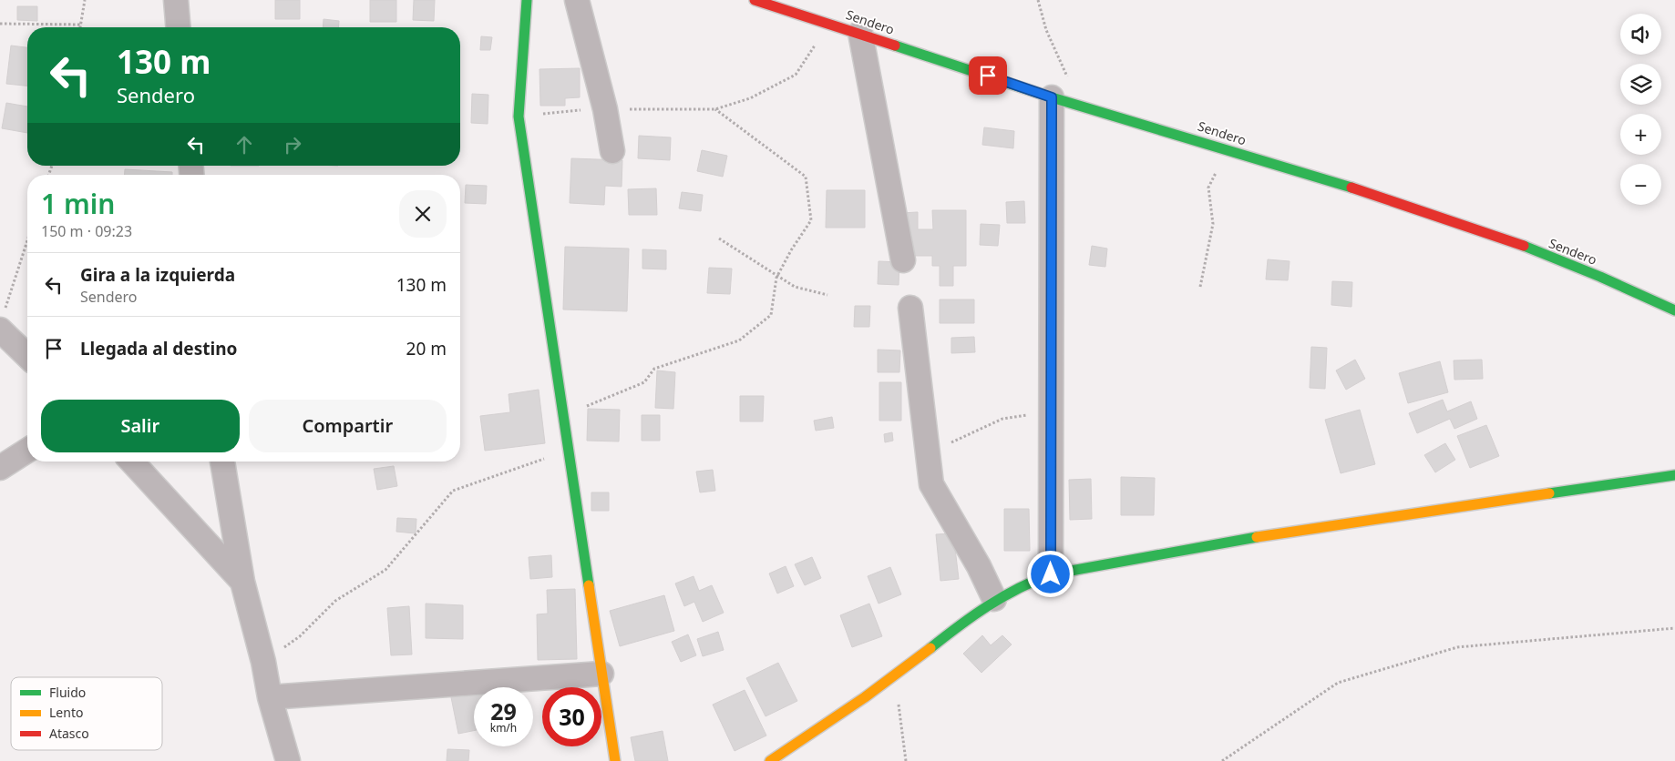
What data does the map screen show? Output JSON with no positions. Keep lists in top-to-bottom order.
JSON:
{
  "streets": {
    "street": ["Sendero"]
  },
  "legend": ["Fluido", "Lento", "Atasco"],
  "page": {
    "map_buttons": ["+", "−"],
    "turn": ["130 m", "Sendero"],
    "heading": ["1 min", "150 m · 09:23"],
    "list": [
      {
        "name": "Gira a la izquierda",
        "note": "Sendero",
        "value": "130 m"
      },
      {
        "name": "Llegada al destino",
        "value": "20 m"
      }
    ],
    "buttons": ["Salir", "Compartir"],
    "speed": "29 km/h",
    "limit": "30"
  }
}
